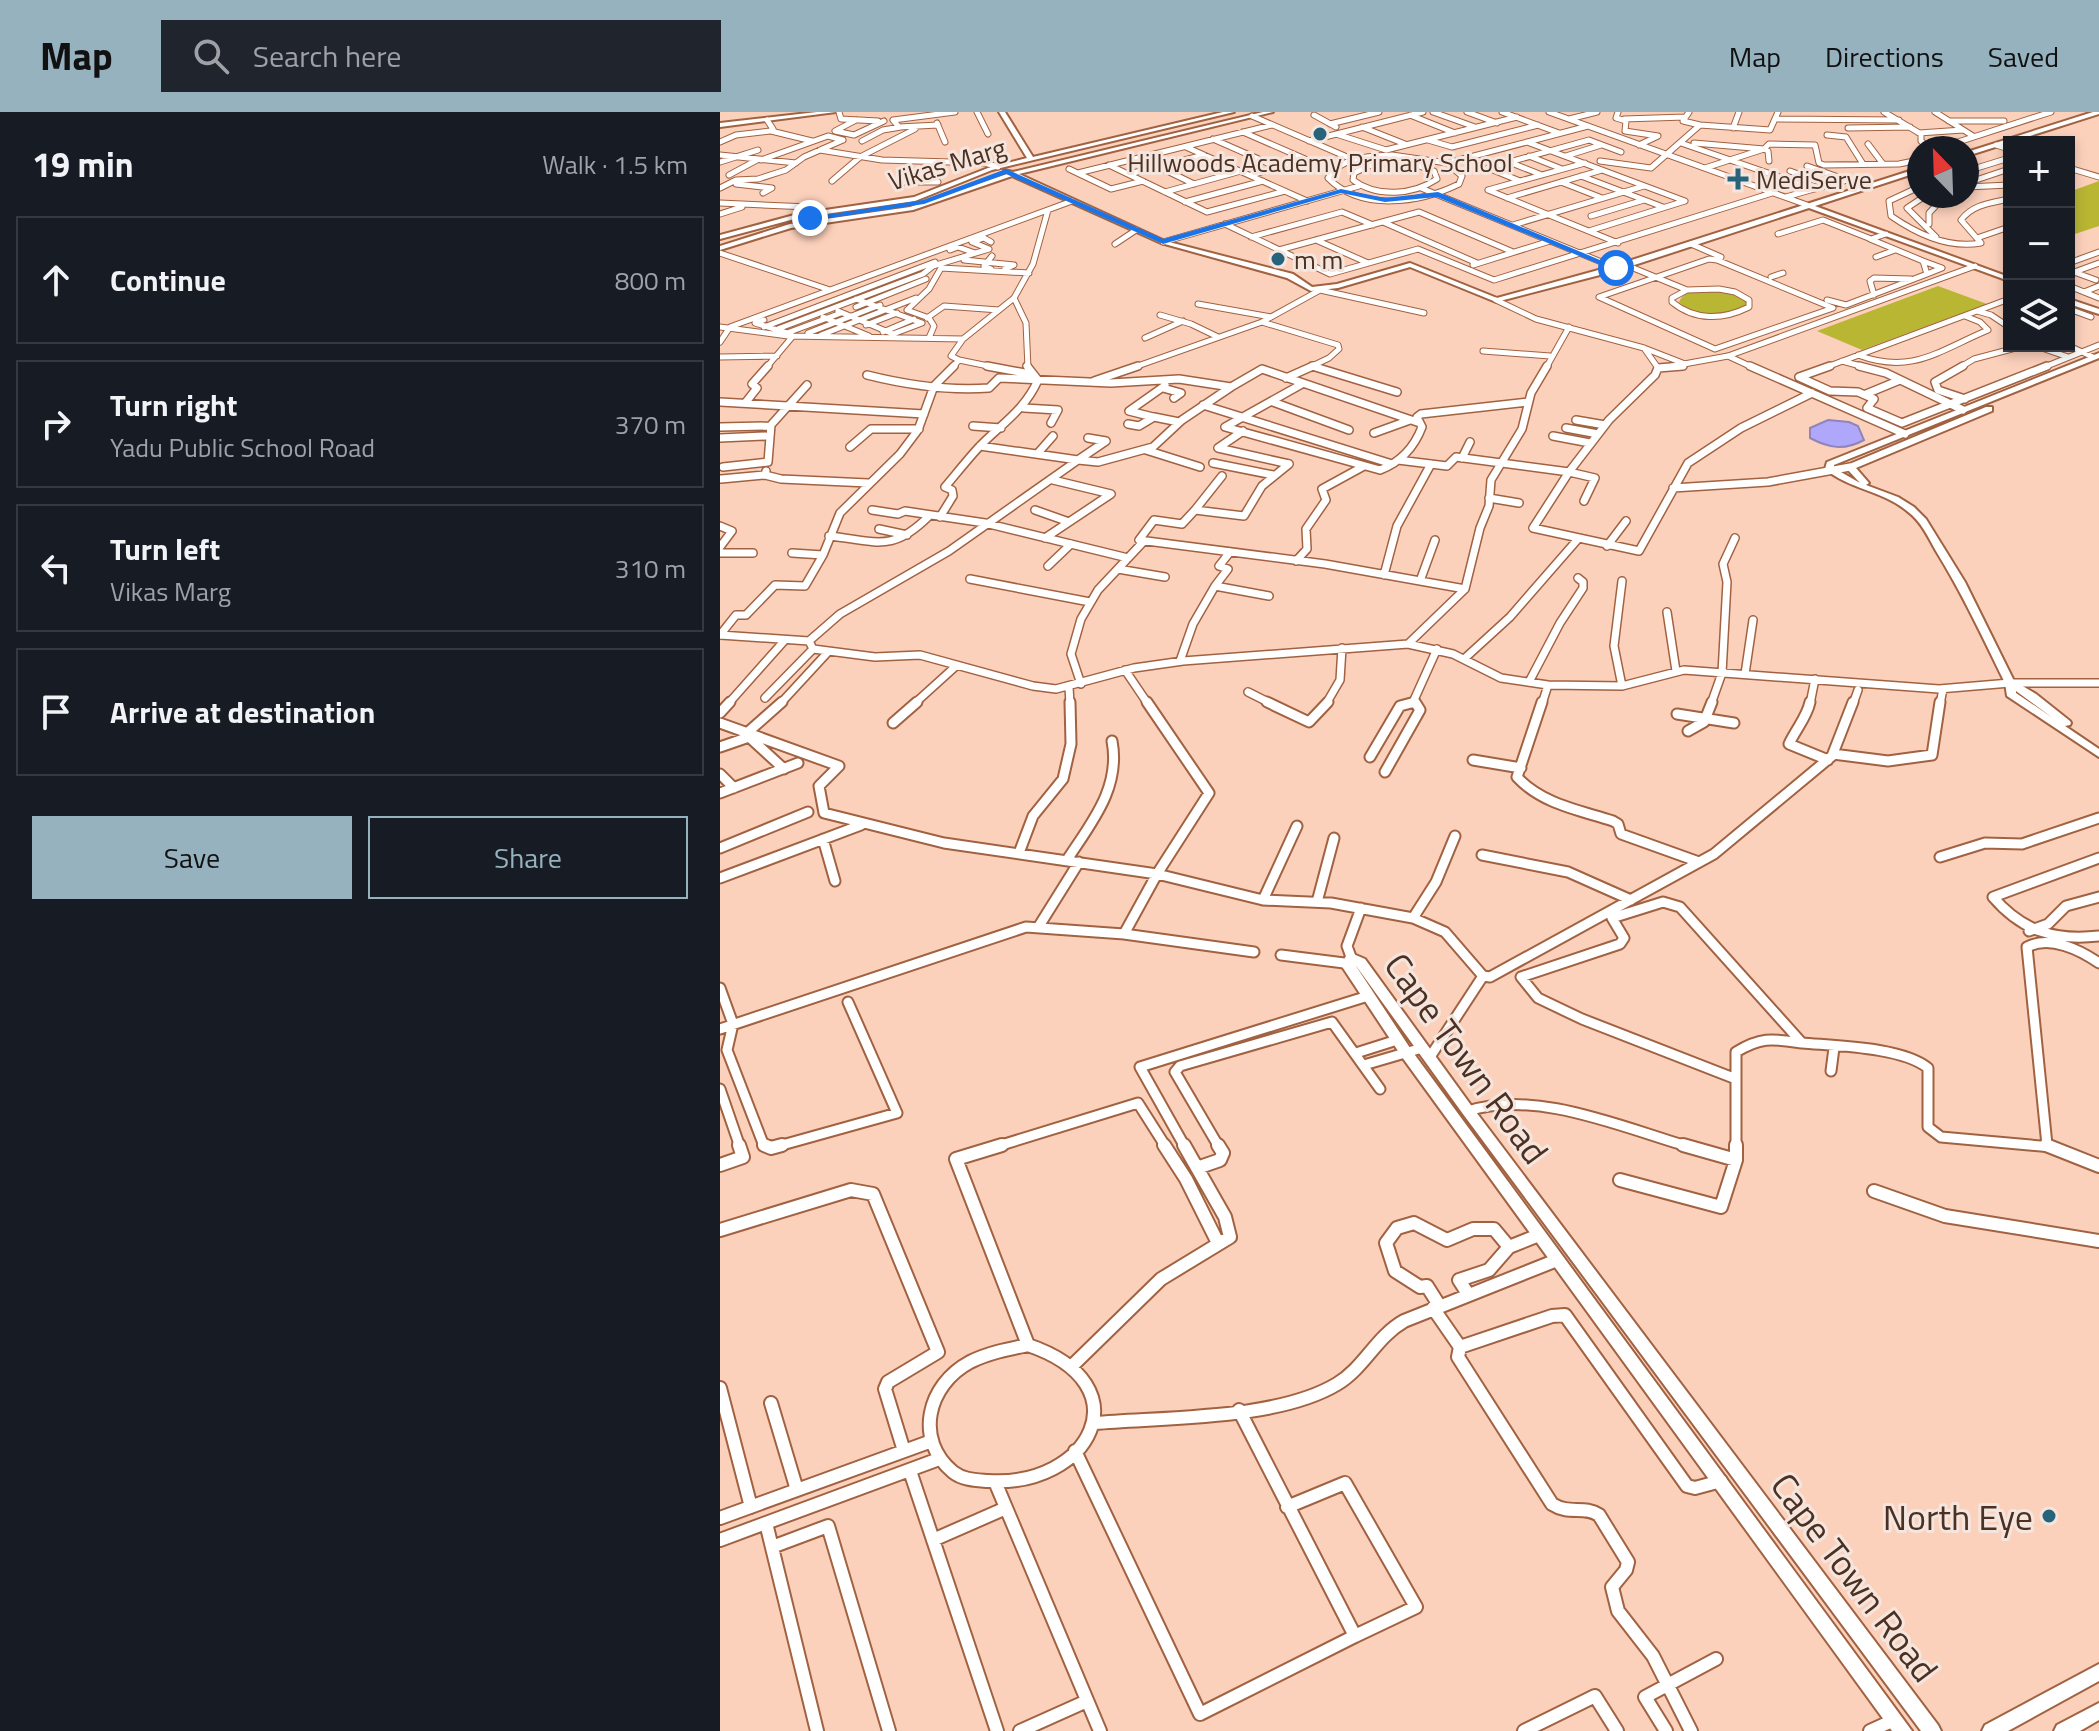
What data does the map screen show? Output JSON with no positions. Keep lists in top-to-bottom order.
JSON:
{
  "streets": {
    "street": ["Vikas Marg", "Cape Town Road"]
  },
  "places": {
    "other": ["Hillwoods Academy Primary School", "m m", "North Eye"],
    "health": ["MediServe"]
  },
  "north": "top left",
  "page": {
    "header": "Map",
    "search": "Search here",
    "nav": ["Map", "Directions", "Saved"],
    "heading": ["19 min", "Walk · 1.5 km"],
    "map_buttons": ["+", "−"],
    "list": [
      ["Continue", "800 m"],
      ["Turn right", "Yadu Public School Road", "370 m"],
      ["Turn left", "Vikas Marg", "310 m"],
      "Arrive at destination"
    ],
    "buttons": ["Save", "Share"]
  }
}
